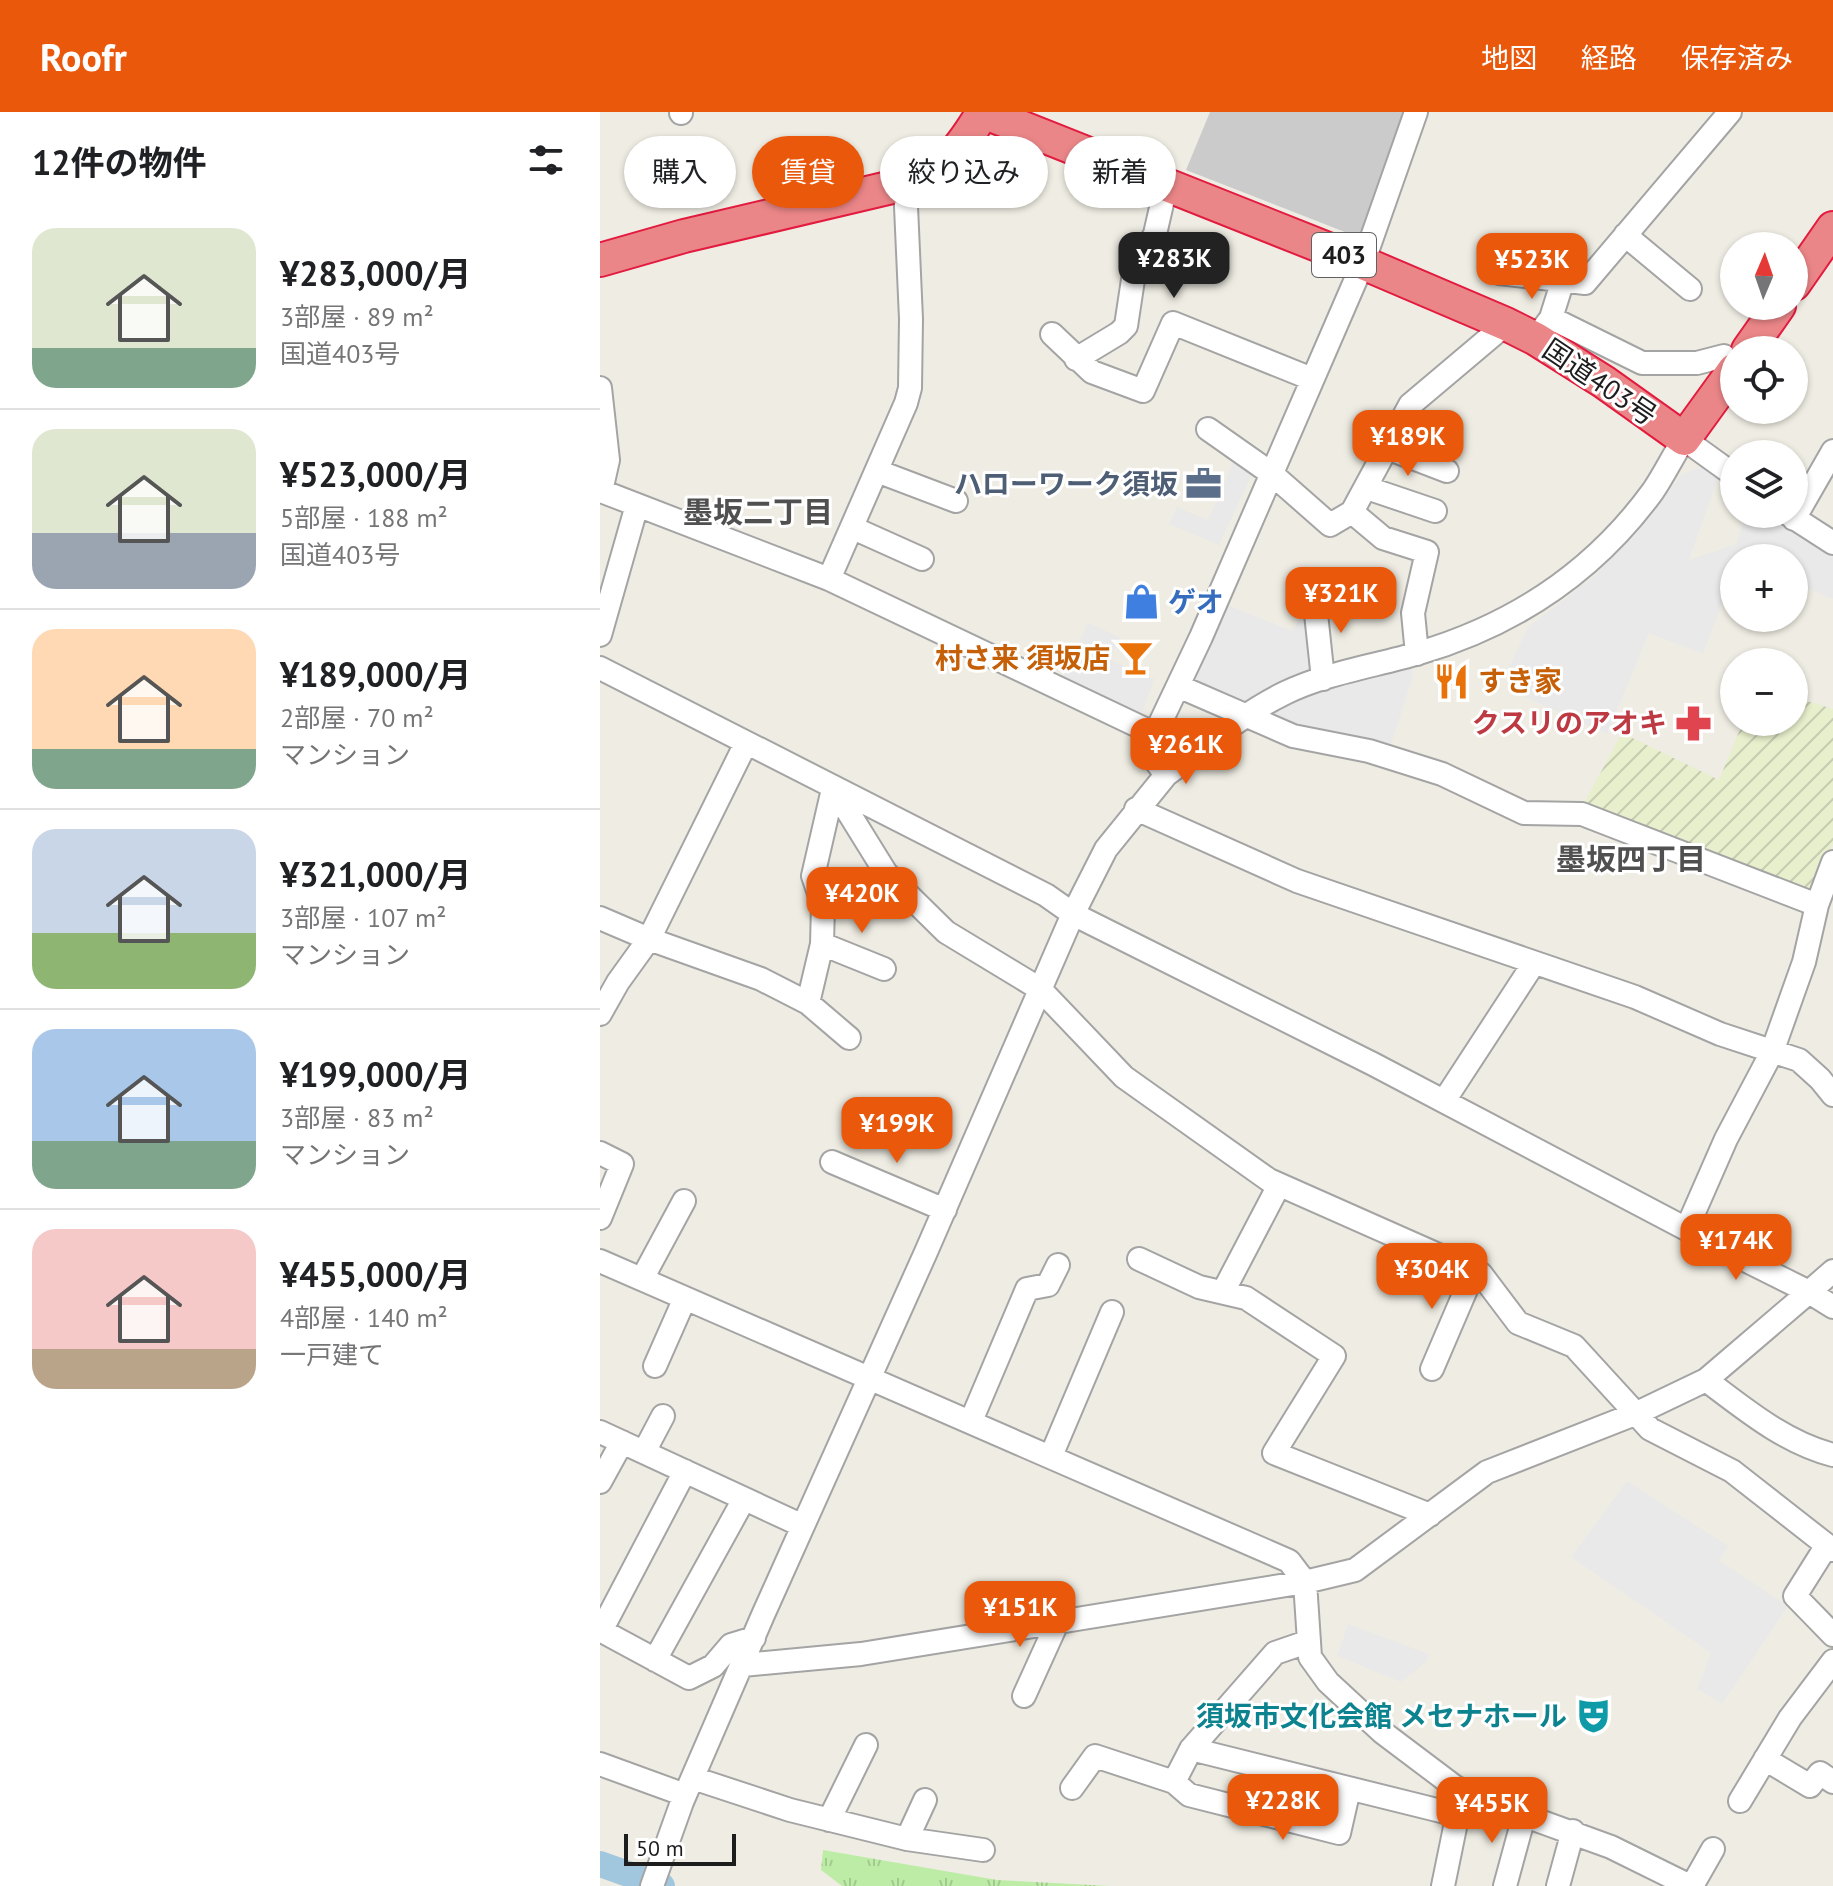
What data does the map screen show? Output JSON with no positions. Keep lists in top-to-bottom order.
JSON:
{
  "streets": {
    "highway": ["403", "国道403号"]
  },
  "crossings": [
    ["403", "国道403号"]
  ],
  "districts": ["墨坂二丁目", "墨坂四丁目"],
  "places": {
    "office": ["ハローワーク須坂"],
    "shop": ["ゲオ"],
    "bar": ["村さ来 須坂店"],
    "restaurant": ["すき家"],
    "pharmacy": ["クスリのアオキ"],
    "theatre": ["須坂市文化会館 メセナホール"]
  },
  "scale_bar": "50 m",
  "north": "top",
  "page": {
    "header": "Roofr",
    "nav": ["地図", "経路", "保存済み"],
    "heading": "12件の物件",
    "chip": [
      "購入",
      "賃貸",
      "絞り込み",
      "新着"
    ],
    "list": [
      {
        "name": "¥283,000/月",
        "note": "3部屋 · 89 m² · 国道403号"
      },
      {
        "name": "¥523,000/月",
        "note": "5部屋 · 188 m² · 国道403号"
      },
      {
        "name": "¥189,000/月",
        "note": "2部屋 · 70 m² · マンション"
      },
      {
        "name": "¥321,000/月",
        "note": "3部屋 · 107 m² · マンション"
      },
      {
        "name": "¥199,000/月",
        "note": "3部屋 · 83 m² · マンション"
      },
      {
        "name": "¥455,000/月",
        "note": "4部屋 · 140 m² · 一戸建て"
      }
    ],
    "map_buttons": ["+", "−"],
    "price": [
      "¥283K",
      "¥523K",
      "¥189K",
      "¥321K",
      "¥261K",
      "¥420K",
      "¥199K",
      "¥174K",
      "¥304K",
      "¥151K",
      "¥228K",
      "¥455K"
    ],
    "scale": "50 m"
  }
}
